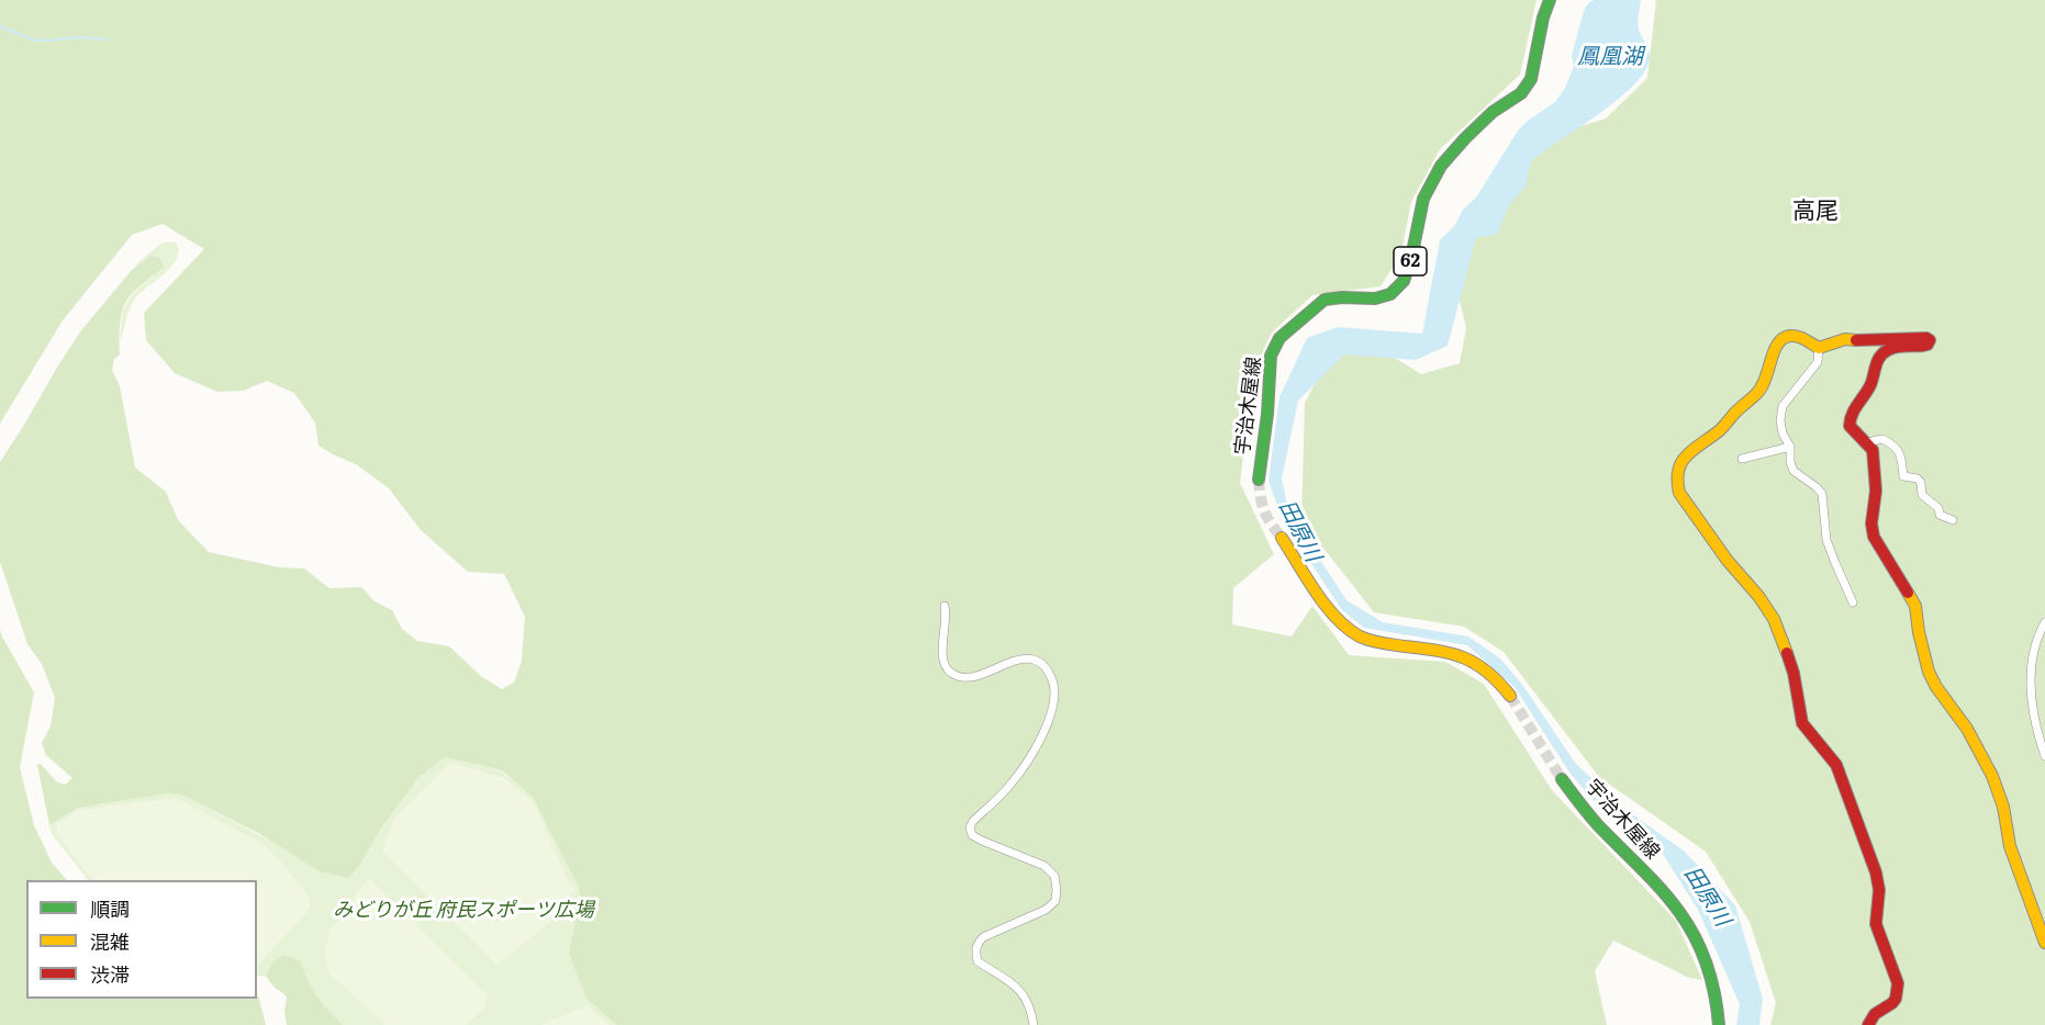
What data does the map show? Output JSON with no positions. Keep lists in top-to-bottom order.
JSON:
{
  "streets": {
    "street": ["62", "宇治木屋線"]
  },
  "districts": ["高尾"],
  "water": ["鳳凰湖", "田原川"],
  "parks": ["みどりが丘 府民スポーツ広場"],
  "legend": ["順調", "混雑", "渋滞"]
}
